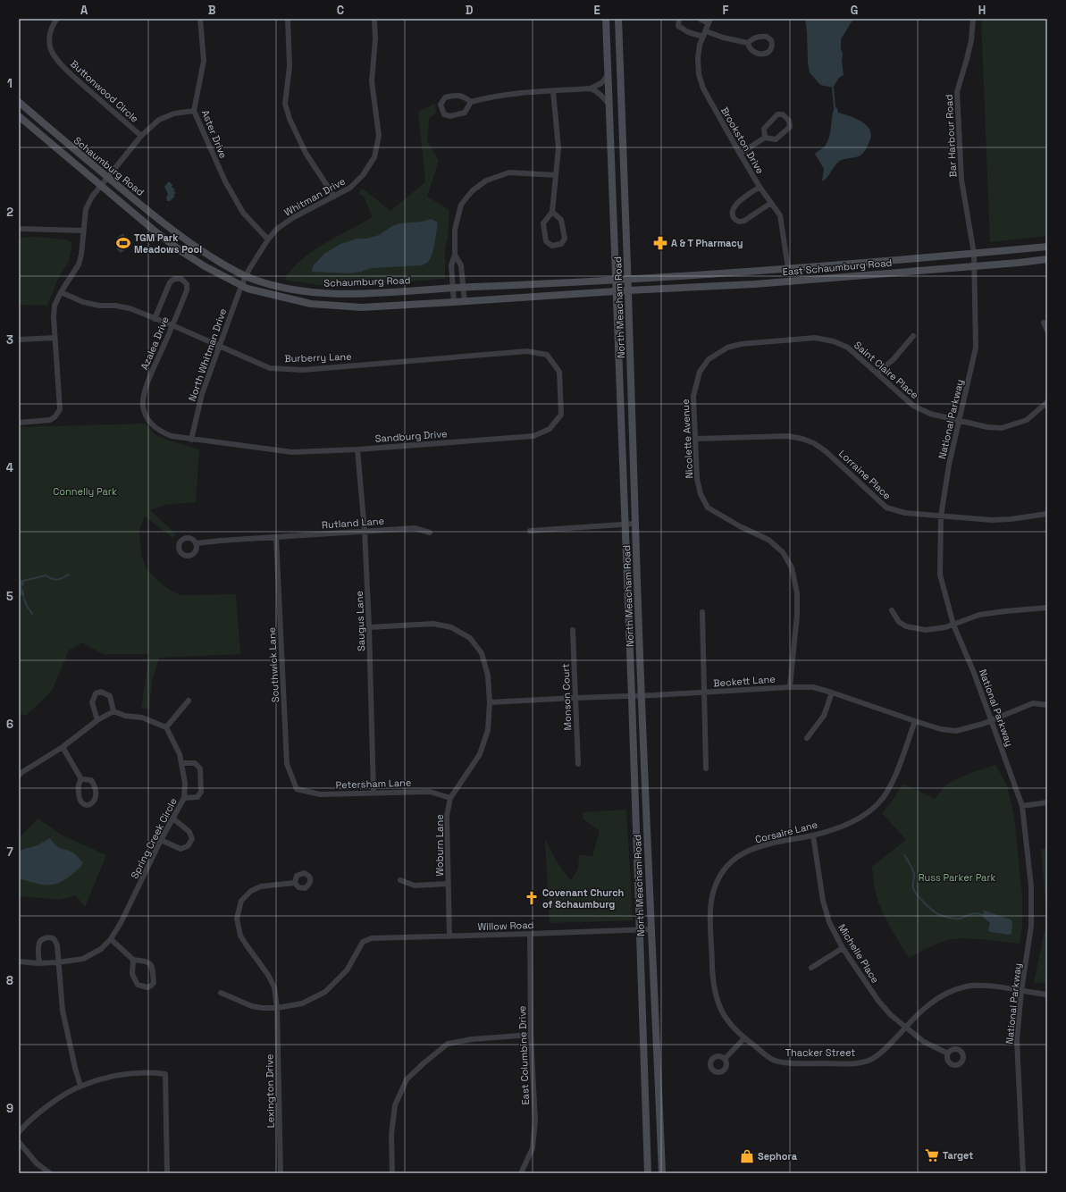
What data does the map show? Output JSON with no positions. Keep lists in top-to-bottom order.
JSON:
{
  "streets": {
    "main road": ["Schaumburg Road", "East Schaumburg Road", "North Meacham Road"],
    "street": [
      "Buttonwood Circle",
      "Aster Drive",
      "Bar Harbour Road",
      "Brookston Drive",
      "Whitman Drive",
      "Azalea Drive",
      "North Whitman Drive",
      "Burberry Lane",
      "Saint Claire Place",
      "National Parkway",
      "Sandburg Drive",
      "Nicolette Avenue",
      "Lorraine Place",
      "Rutland Lane",
      "Saugus Lane",
      "Southwick Lane",
      "Beckett Lane",
      "Monson Court",
      "Petersham Lane",
      "Corsaire Lane",
      "Spring Creek Circle",
      "Woburn Lane",
      "Willow Road",
      "Michelle Place",
      "Thacker Street",
      "East Columbine Drive",
      "Lexington Drive"
    ]
  },
  "crossings": [
    ["Aster Drive", "Whitman Drive"],
    ["Bar Harbour Road", "East Schaumburg Road"],
    ["Bar Harbour Road", "National Parkway"],
    ["Brookston Drive", "East Schaumburg Road"],
    ["Schaumburg Road", "Whitman Drive"],
    ["Schaumburg Road", "East Schaumburg Road"],
    ["Schaumburg Road", "North Meacham Road"],
    ["Schaumburg Road", "North Whitman Drive"],
    ["Whitman Drive", "North Whitman Drive"],
    ["East Schaumburg Road", "North Meacham Road"],
    ["East Schaumburg Road", "National Parkway"],
    ["North Meacham Road", "Beckett Lane"],
    ["North Meacham Road", "Willow Road"],
    ["Azalea Drive", "North Whitman Drive"],
    ["Azalea Drive", "Burberry Lane"],
    ["Azalea Drive", "Sandburg Drive"],
    ["North Whitman Drive", "Burberry Lane"],
    ["North Whitman Drive", "Sandburg Drive"],
    ["Burberry Lane", "Sandburg Drive"],
    ["Saint Claire Place", "National Parkway"],
    ["Saint Claire Place", "Nicolette Avenue"],
    ["National Parkway", "Lorraine Place"],
    ["National Parkway", "Beckett Lane"],
    ["National Parkway", "Thacker Street"],
    ["Sandburg Drive", "Saugus Lane"],
    ["Nicolette Avenue", "Lorraine Place"],
    ["Nicolette Avenue", "Beckett Lane"],
    ["Rutland Lane", "Saugus Lane"],
    ["Rutland Lane", "Southwick Lane"],
    ["Saugus Lane", "Petersham Lane"],
    ["Saugus Lane", "Woburn Lane"],
    ["Southwick Lane", "Petersham Lane"],
    ["Beckett Lane", "Monson Court"],
    ["Beckett Lane", "Corsaire Lane"],
    ["Beckett Lane", "Woburn Lane"],
    ["Petersham Lane", "Woburn Lane"],
    ["Corsaire Lane", "Michelle Place"],
    ["Corsaire Lane", "Thacker Street"],
    ["Woburn Lane", "Willow Road"],
    ["Willow Road", "East Columbine Drive"],
    ["Willow Road", "Lexington Drive"],
    ["Michelle Place", "Thacker Street"]
  ],
  "parks": ["Connelly Park", "Russ Parker Park"],
  "places": {
    "sports": ["TGM Park Meadows Pool"],
    "pharmacy": ["A & T Pharmacy"],
    "church": ["Covenant Church of Schaumburg"],
    "supermarket": ["Target"],
    "shop": ["Sephora"]
  },
  "grid": {
    "columns": [
      "A",
      "B",
      "C",
      "D",
      "E",
      "F",
      "G",
      "H"
    ],
    "rows": [
      "1",
      "2",
      "3",
      "4",
      "5",
      "6",
      "7",
      "8",
      "9"
    ]
  }
}
